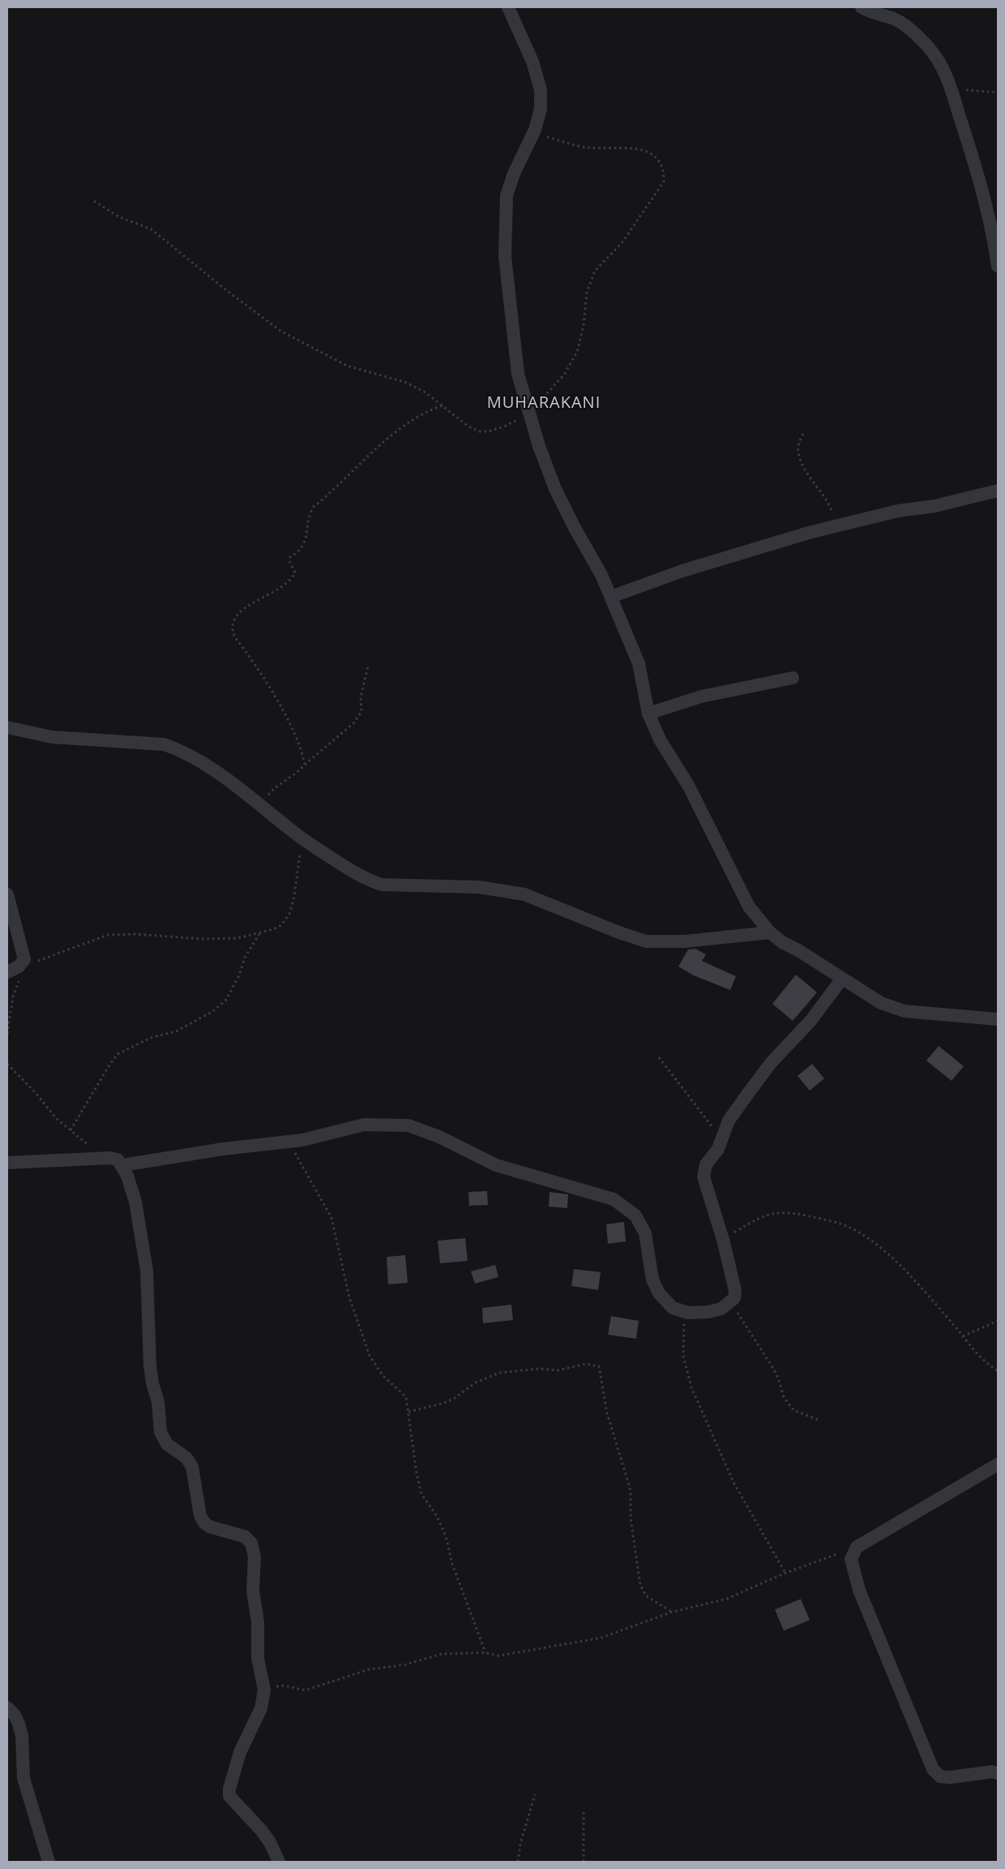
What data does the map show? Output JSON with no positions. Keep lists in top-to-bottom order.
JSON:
{
  "districts": ["MUHARAKANI"]
}
